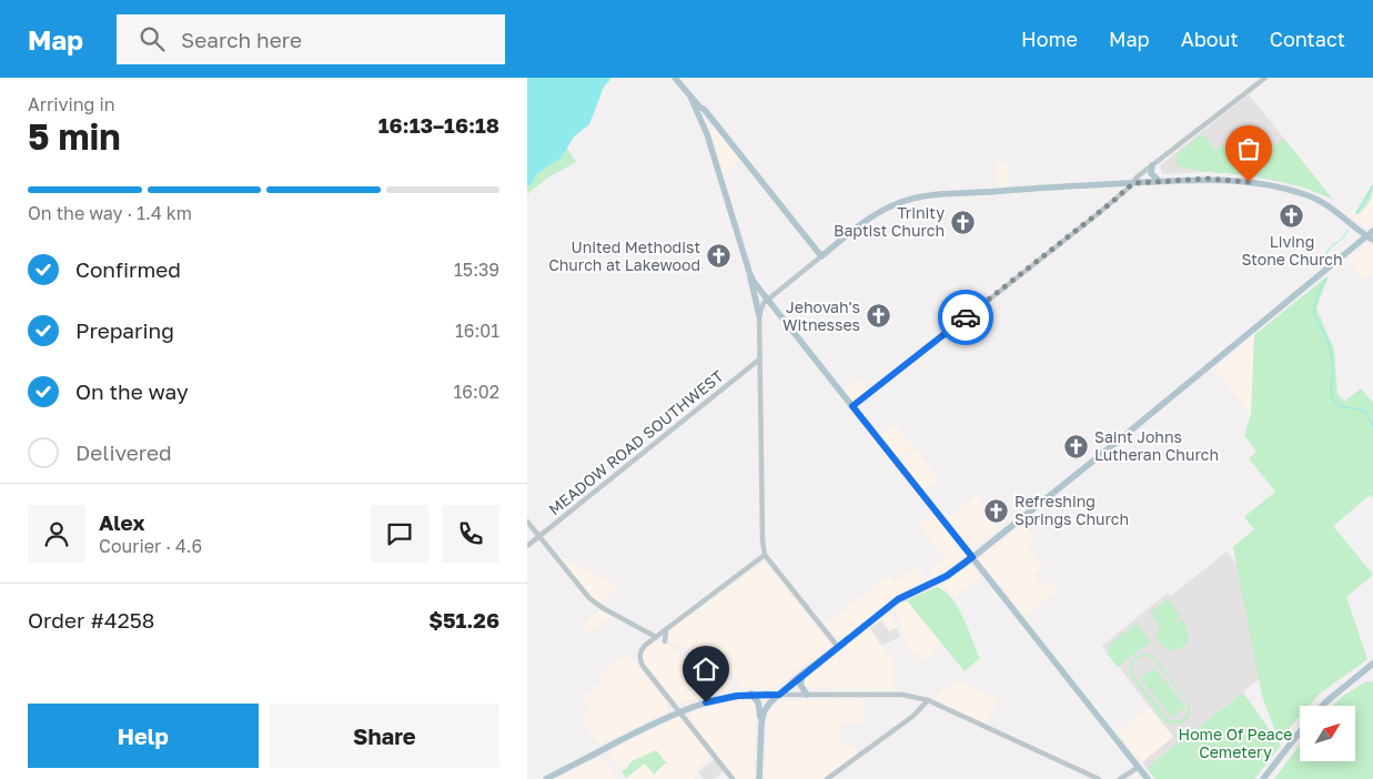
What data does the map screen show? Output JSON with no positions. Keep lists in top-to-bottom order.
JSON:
{
  "streets": {
    "street": ["MEADOW ROAD SOUTHWEST"]
  },
  "parks": ["Home Of Peace Cemetery"],
  "places": {
    "church": [
      "Living Stone Church",
      "Trinity Baptist Church",
      "United Methodist Church at Lakewood",
      "Jehovah's Witnesses",
      "Saint Johns Lutheran Church",
      "Refreshing Springs Church"
    ]
  },
  "north": "top right",
  "page": {
    "header": "Map",
    "search": "Search here",
    "nav": [
      "Home",
      "Map",
      "About",
      "Contact"
    ],
    "heading": ["5 min", "Arriving in", "16:13–16:18"],
    "panel": [
      "Alex",
      "Courier · 4.6",
      "Order #4258",
      "$51.26"
    ],
    "bar": "On the way · 1.4 km",
    "list": [
      ["Confirmed", "15:39"],
      ["Preparing", "16:01"],
      ["On the way", "16:02"],
      "Delivered"
    ],
    "buttons": ["Help", "Share"]
  }
}
